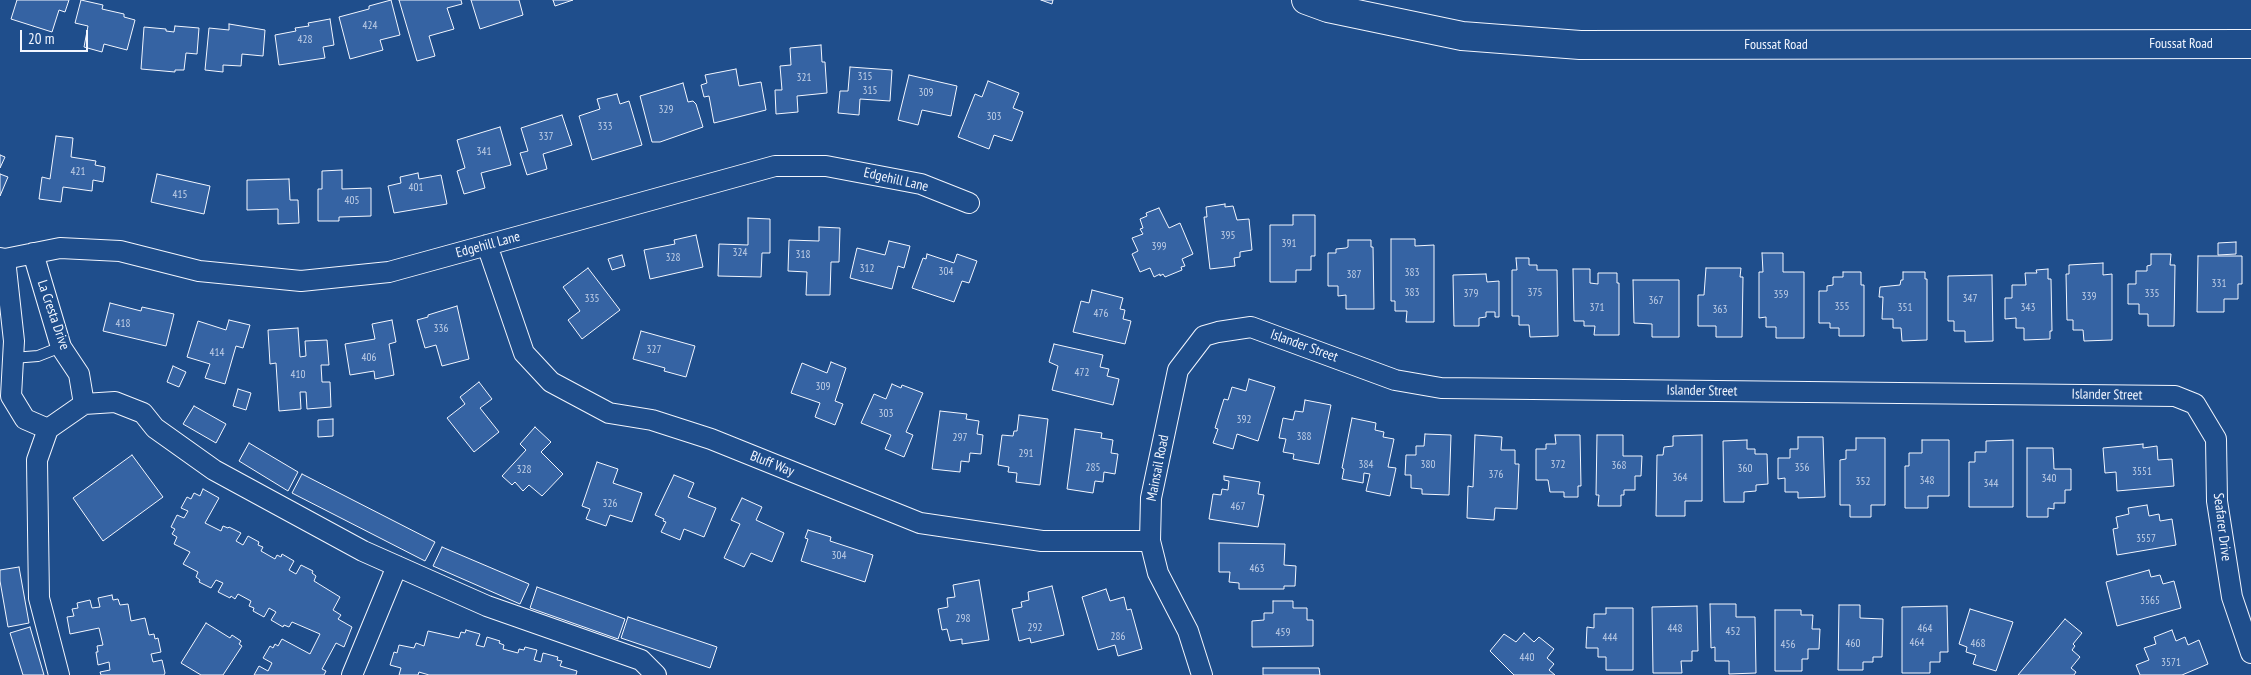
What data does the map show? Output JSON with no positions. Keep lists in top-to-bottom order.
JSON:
{
  "streets": {
    "main road": ["Foussat Road"],
    "street": [
      "Edgehill Lane",
      "La Cresta Drive",
      "Islander Street",
      "Bluff Way",
      "Mainsail Road",
      "Seafarer Drive"
    ]
  },
  "crossings": [
    ["Edgehill Lane", "La Cresta Drive"],
    ["Edgehill Lane", "Bluff Way"],
    ["Islander Street", "Mainsail Road"],
    ["Islander Street", "Seafarer Drive"],
    ["Bluff Way", "Mainsail Road"]
  ],
  "house_numbers": [
    "424",
    "428",
    "315",
    "321",
    "315",
    "309",
    "329",
    "303",
    "333",
    "337",
    "341",
    "421",
    "401",
    "415",
    "405",
    "395",
    "391",
    "399",
    "324",
    "318",
    "328",
    "312",
    "304",
    "383",
    "387",
    "331",
    "383",
    "375",
    "379",
    "335",
    "359",
    "339",
    "335",
    "347",
    "367",
    "355",
    "371",
    "351",
    "343",
    "363",
    "476",
    "418",
    "336",
    "327",
    "414",
    "406",
    "472",
    "410",
    "309",
    "303",
    "392",
    "388",
    "297",
    "291",
    "384",
    "380",
    "372",
    "368",
    "285",
    "356",
    "360",
    "328",
    "3551",
    "376",
    "364",
    "340",
    "348",
    "352",
    "344",
    "326",
    "467",
    "3557",
    "304",
    "463",
    "3565",
    "298",
    "292",
    "448",
    "464",
    "452",
    "459",
    "286",
    "444",
    "464",
    "460",
    "468",
    "456",
    "440",
    "3571"
  ],
  "scale_bar": "20 m"
}
